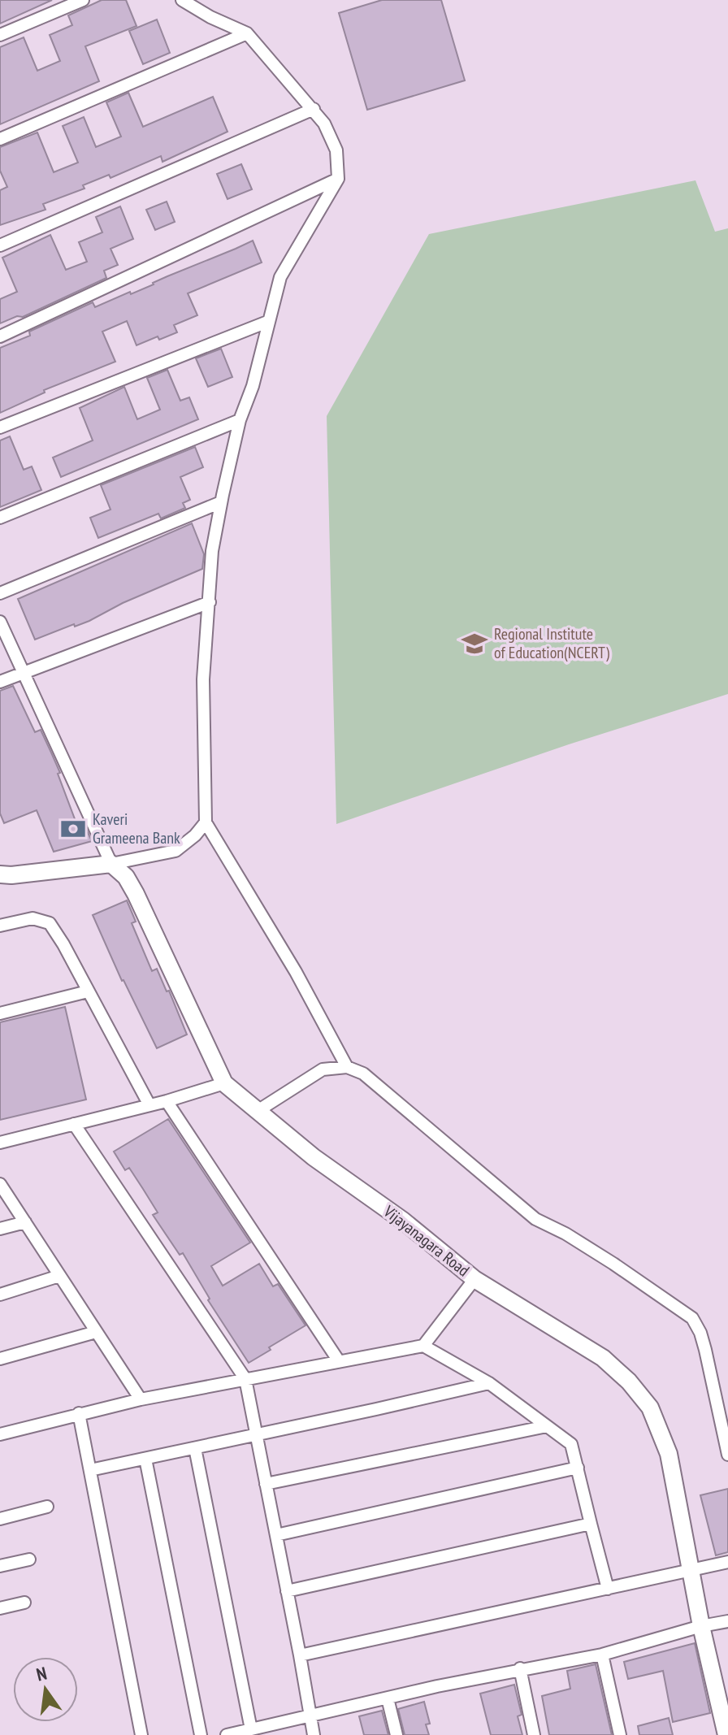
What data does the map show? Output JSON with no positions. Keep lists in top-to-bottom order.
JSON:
{
  "streets": {
    "street": ["Vijayanagara Road"]
  },
  "places": {
    "school or university": ["Regional Institute of Education(NCERT)"],
    "bank": ["Kaveri Grameena Bank"]
  },
  "north": "top"
}
